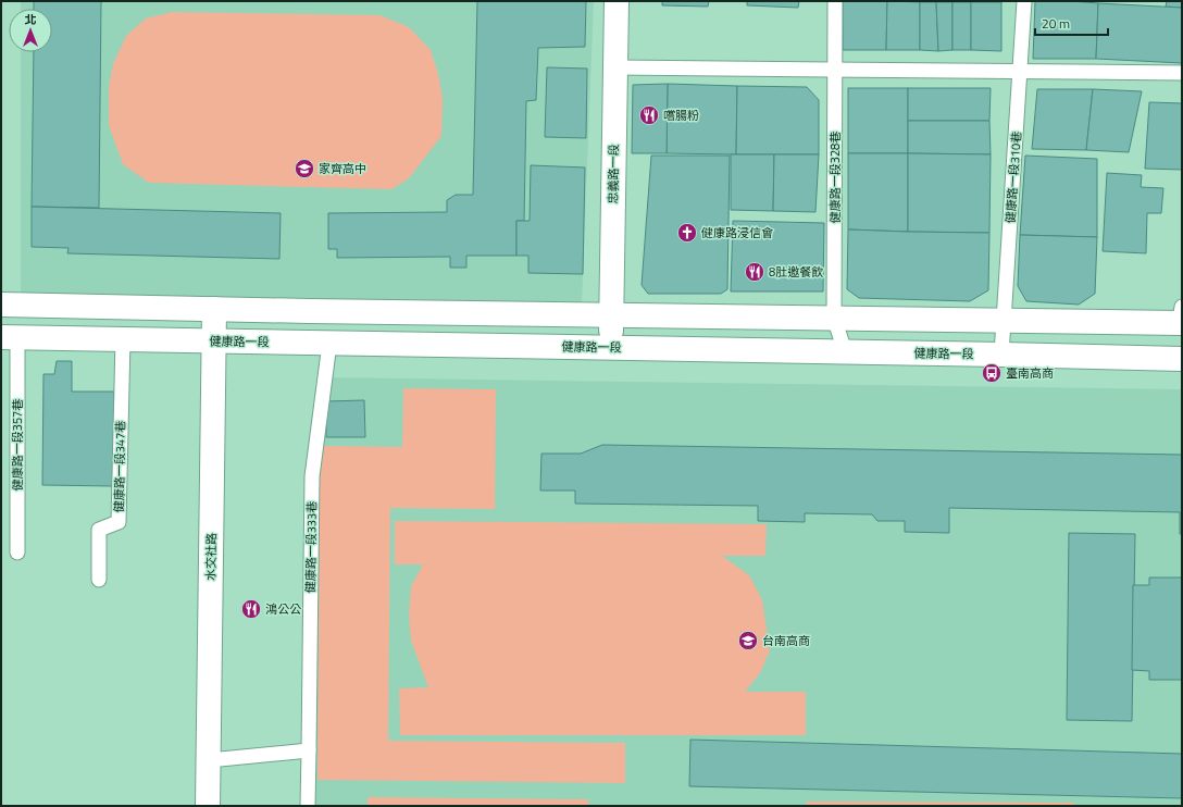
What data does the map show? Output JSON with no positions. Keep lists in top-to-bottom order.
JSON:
{
  "streets": {
    "street": ["忠義路一段", "健康路一段", "水交社路"],
    "lane": [
      "健康路一段328巷",
      "健康路一段310巷",
      "健康路一段357巷",
      "健康路一段347巷",
      "健康路一段333巷"
    ]
  },
  "crossings": [
    ["忠義路一段", "健康路一段"],
    ["健康路一段328巷", "健康路一段"],
    ["健康路一段310巷", "健康路一段"],
    ["健康路一段", "健康路一段357巷"],
    ["健康路一段", "健康路一段347巷"],
    ["健康路一段", "健康路一段333巷"],
    ["健康路一段", "水交社路"]
  ],
  "places": {
    "restaurant": ["嚐腸粉", "8肚邀餐飲", "鴻公公"],
    "school or university": ["家齊高中", "台南高商"],
    "church": ["健康路浸信會"],
    "bus stop": ["臺南高商"]
  },
  "scale_bar": "20 m",
  "north": "top"
}
